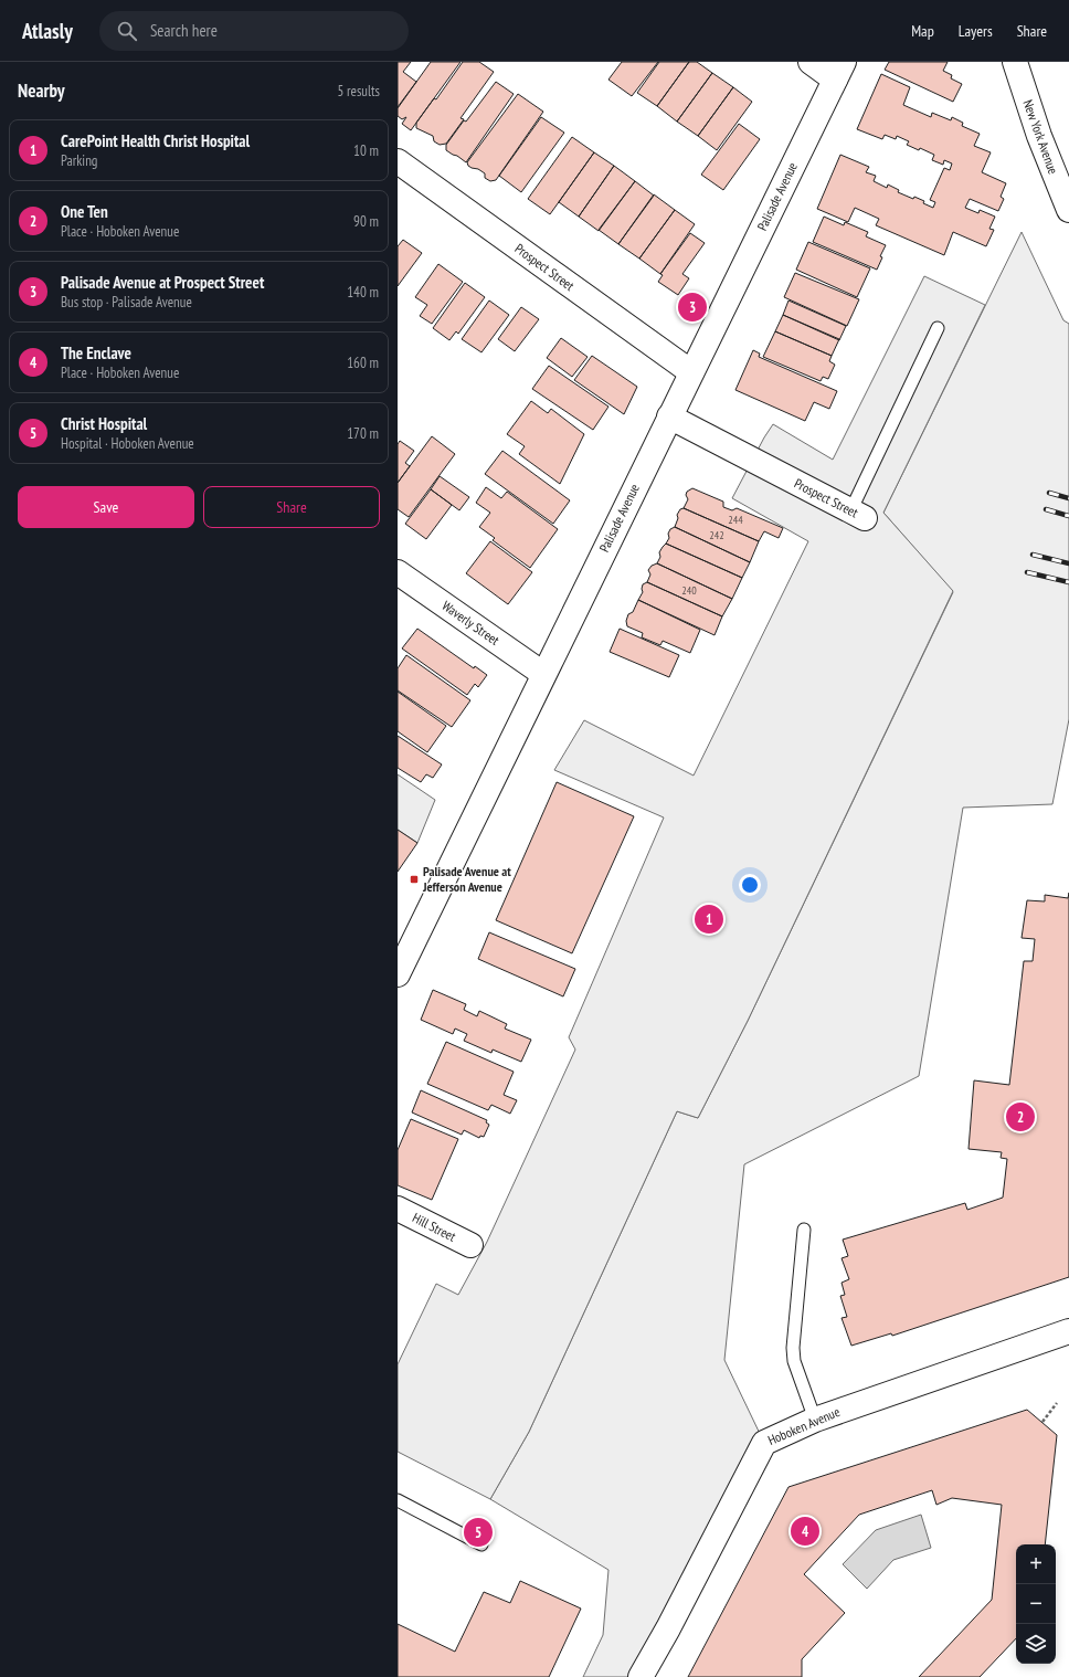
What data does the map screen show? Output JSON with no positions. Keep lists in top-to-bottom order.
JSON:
{
  "streets": {
    "street": [
      "New York Avenue",
      "Palisade Avenue",
      "Prospect Street",
      "Waverly Street",
      "Hill Street",
      "Hoboken Avenue"
    ]
  },
  "crossings": [
    ["Palisade Avenue", "Prospect Street"],
    ["Palisade Avenue", "Waverly Street"]
  ],
  "places": {
    "transit": ["Palisade Avenue at Jefferson Avenue"]
  },
  "house_numbers": ["244", "242", "240"],
  "page": {
    "header": "Atlasly",
    "search": "Search here",
    "nav": ["Map", "Layers", "Share"],
    "heading": ["Nearby", "5 results"],
    "list": [
      {
        "mark": "1",
        "name": "CarePoint Health Christ Hospital",
        "note": "Parking",
        "value": "10 m"
      },
      {
        "mark": "2",
        "name": "One Ten",
        "note": "Place · Hoboken Avenue",
        "value": "90 m"
      },
      {
        "mark": "3",
        "name": "Palisade Avenue at Prospect Street",
        "note": "Bus stop · Palisade Avenue",
        "value": "140 m"
      },
      {
        "mark": "4",
        "name": "The Enclave",
        "note": "Place · Hoboken Avenue",
        "value": "160 m"
      },
      {
        "mark": "5",
        "name": "Christ Hospital",
        "note": "Hospital · Hoboken Avenue",
        "value": "170 m"
      }
    ],
    "pins": [
      "3",
      "1",
      "2",
      "4",
      "5"
    ],
    "buttons": ["Save", "Share"],
    "map_buttons": ["+", "−"]
  }
}
